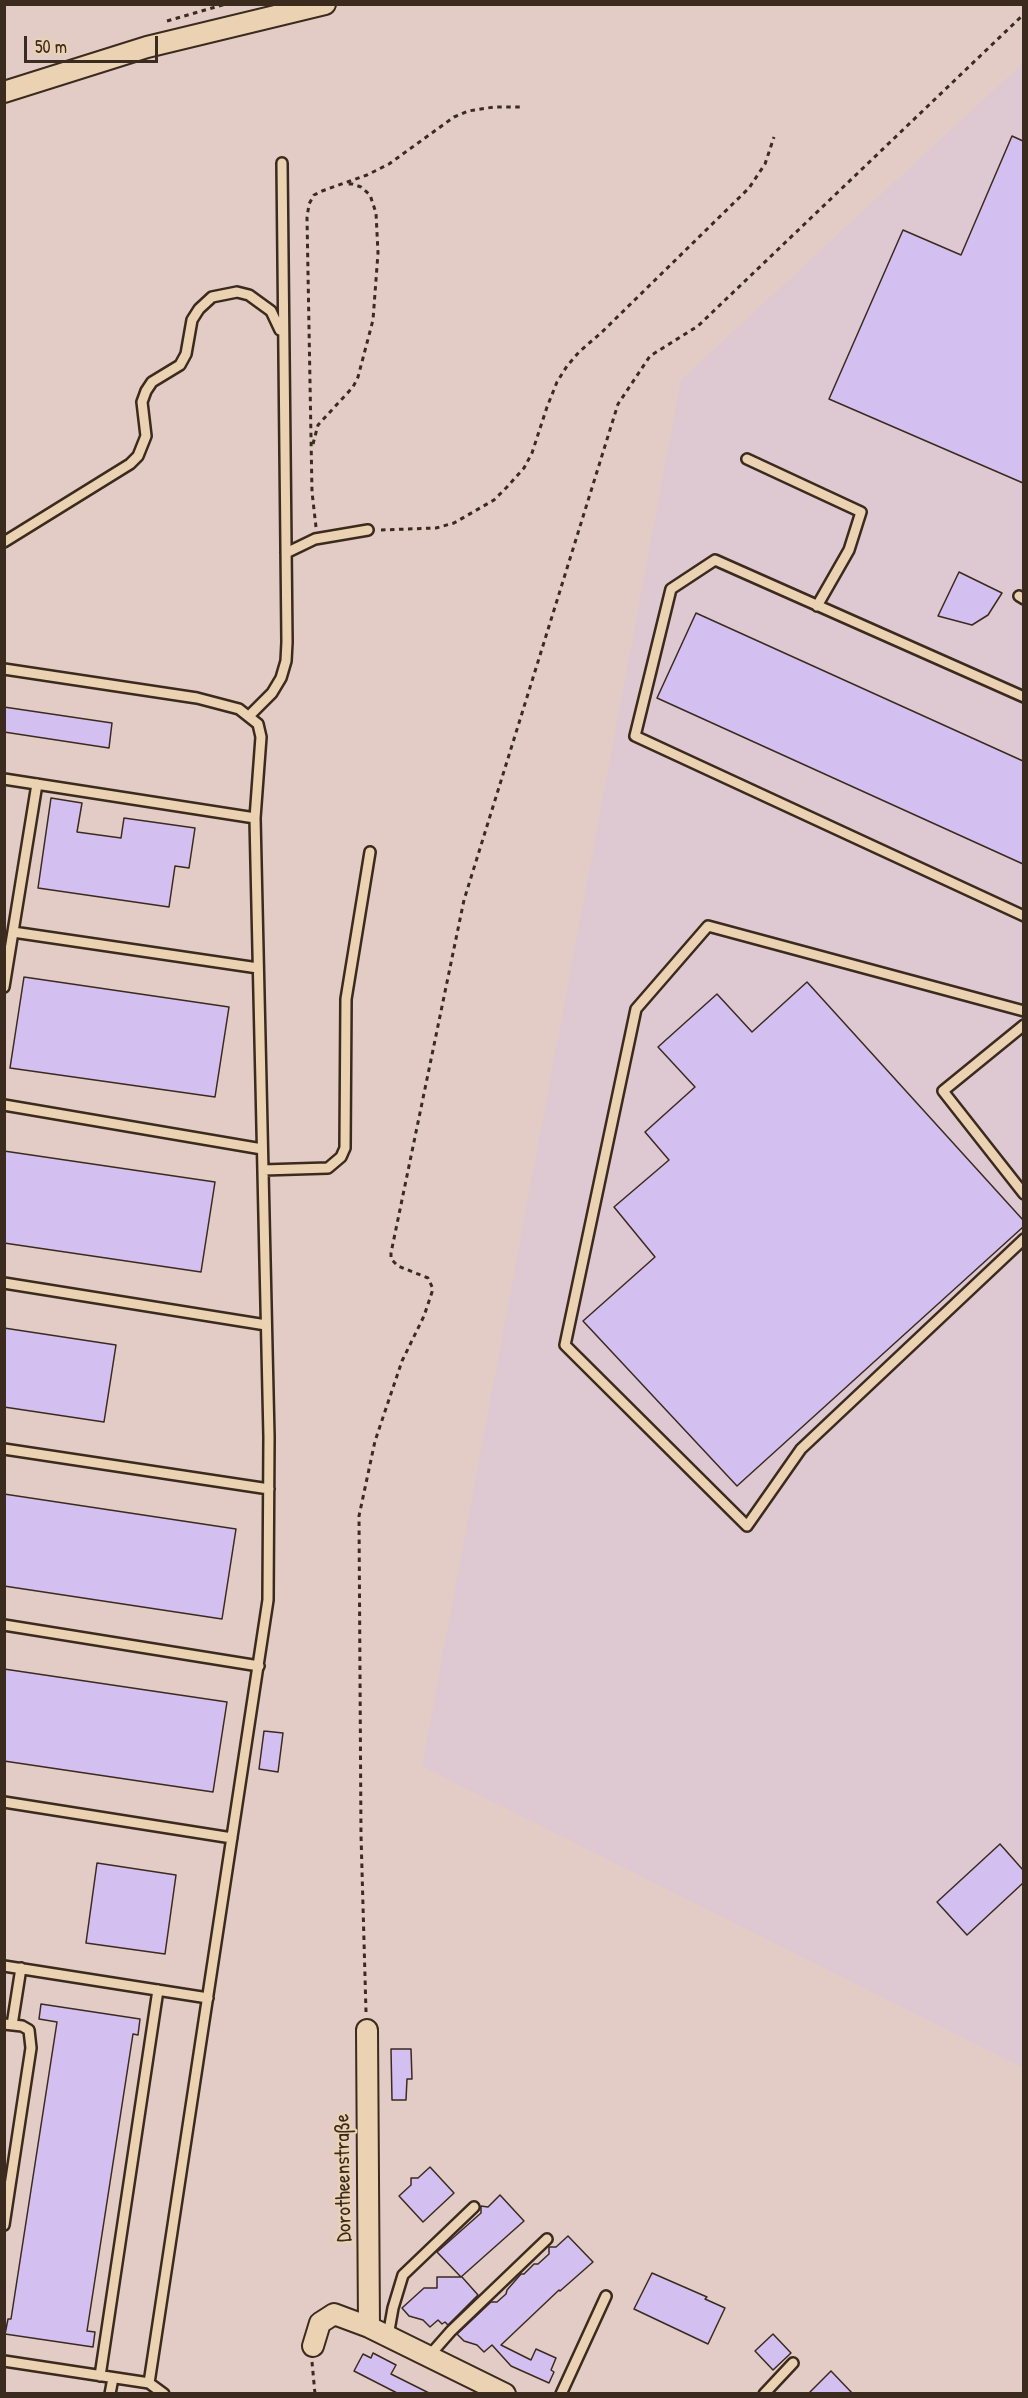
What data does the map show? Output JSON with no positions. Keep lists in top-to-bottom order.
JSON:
{
  "streets": {
    "street": ["Dorotheenstraße"]
  },
  "scale_bar": "50 m"
}
